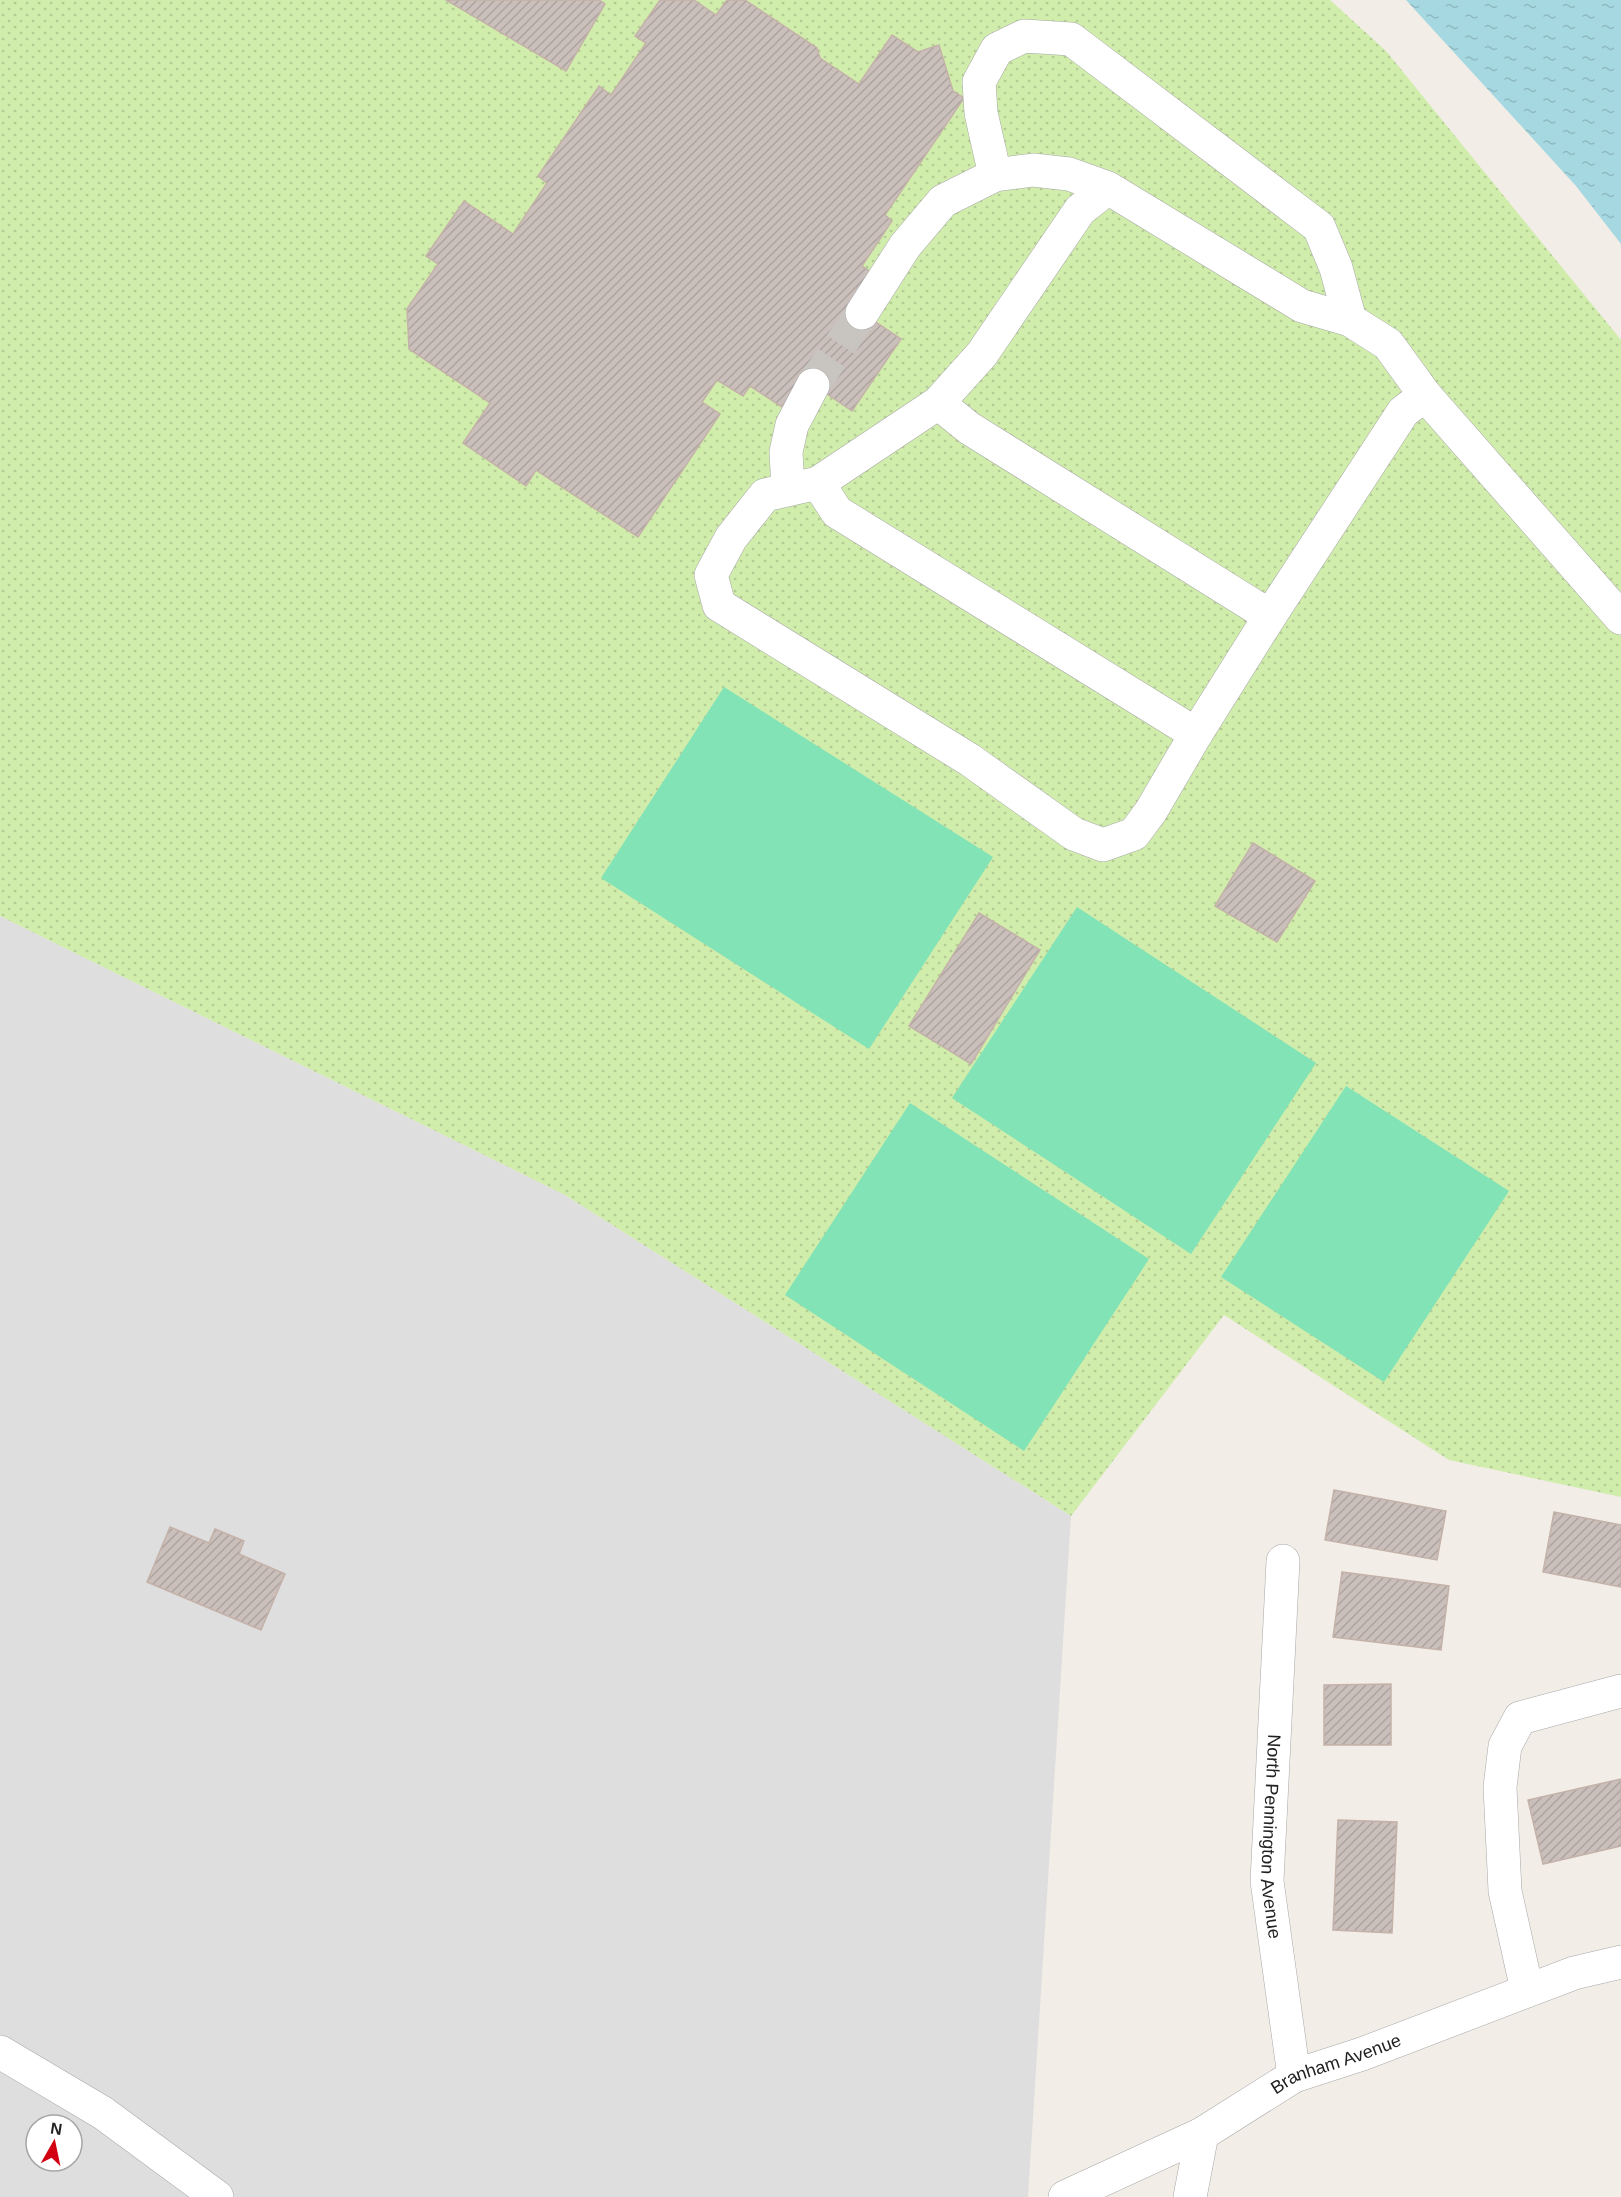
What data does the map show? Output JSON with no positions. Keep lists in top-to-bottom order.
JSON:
{
  "streets": {
    "street": ["North Pennington Avenue", "Branham Avenue"]
  },
  "crossings": [
    ["North Pennington Avenue", "Branham Avenue"]
  ],
  "north": "top"
}
